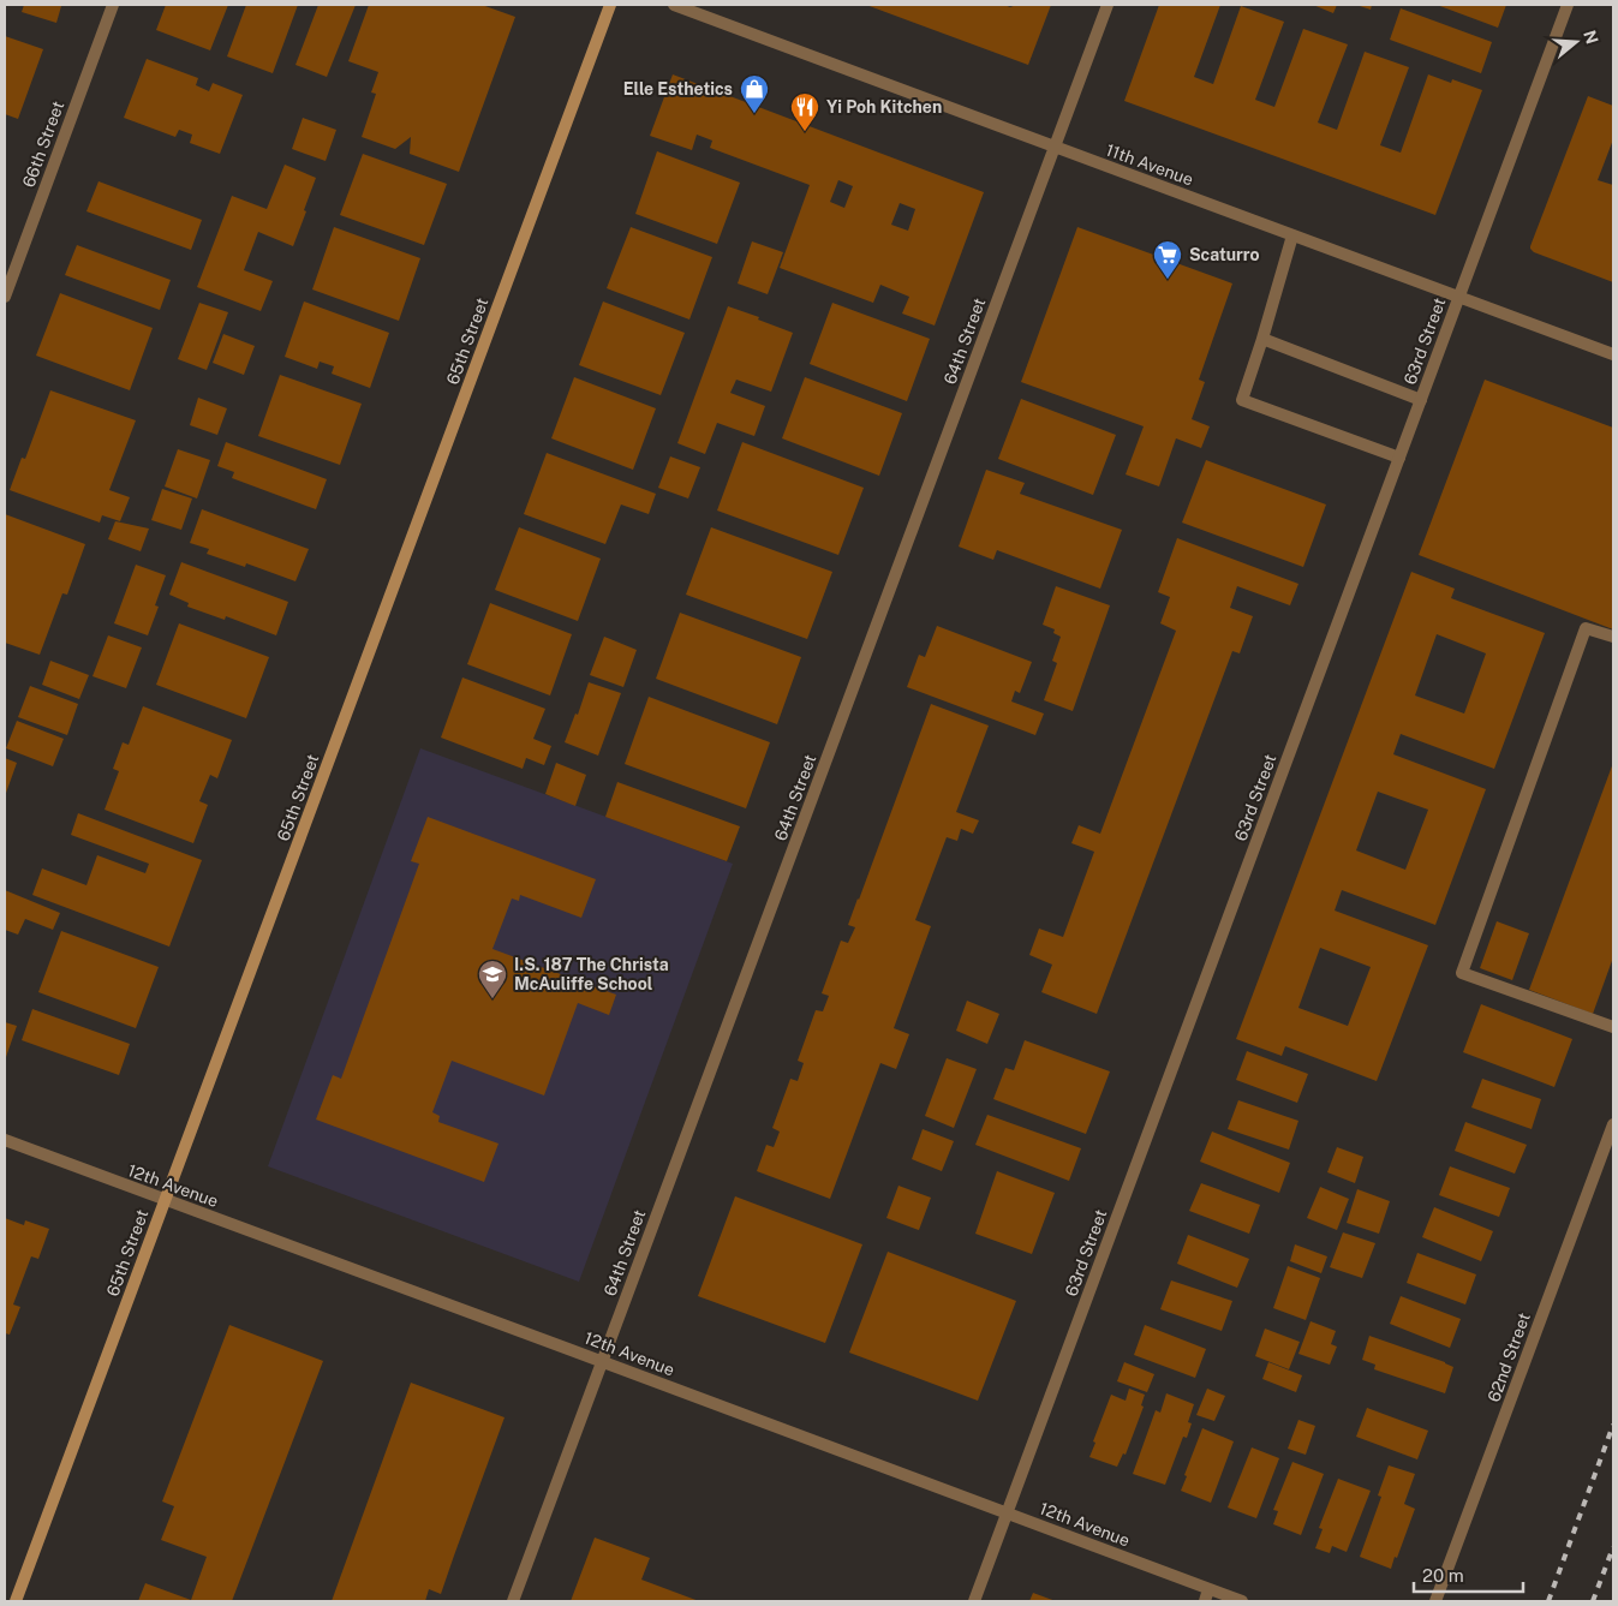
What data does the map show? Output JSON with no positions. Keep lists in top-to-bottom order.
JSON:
{
  "streets": {
    "main road": ["65th Street"],
    "street": [
      "66th Street",
      "11th Avenue",
      "64th Street",
      "63rd Street",
      "12th Avenue",
      "62nd Street"
    ]
  },
  "crossings": [
    ["11th Avenue", "64th Street"],
    ["11th Avenue", "63rd Street"],
    ["65th Street", "12th Avenue"],
    ["64th Street", "12th Avenue"],
    ["63rd Street", "12th Avenue"]
  ],
  "places": {
    "shop": ["Elle Esthetics"],
    "restaurant": ["Yi Poh Kitchen"],
    "supermarket": ["Scaturro"],
    "school or university": ["I.S. 187 The Christa McAuliffe School"]
  },
  "scale_bar": "20 m",
  "north": "right"
}
